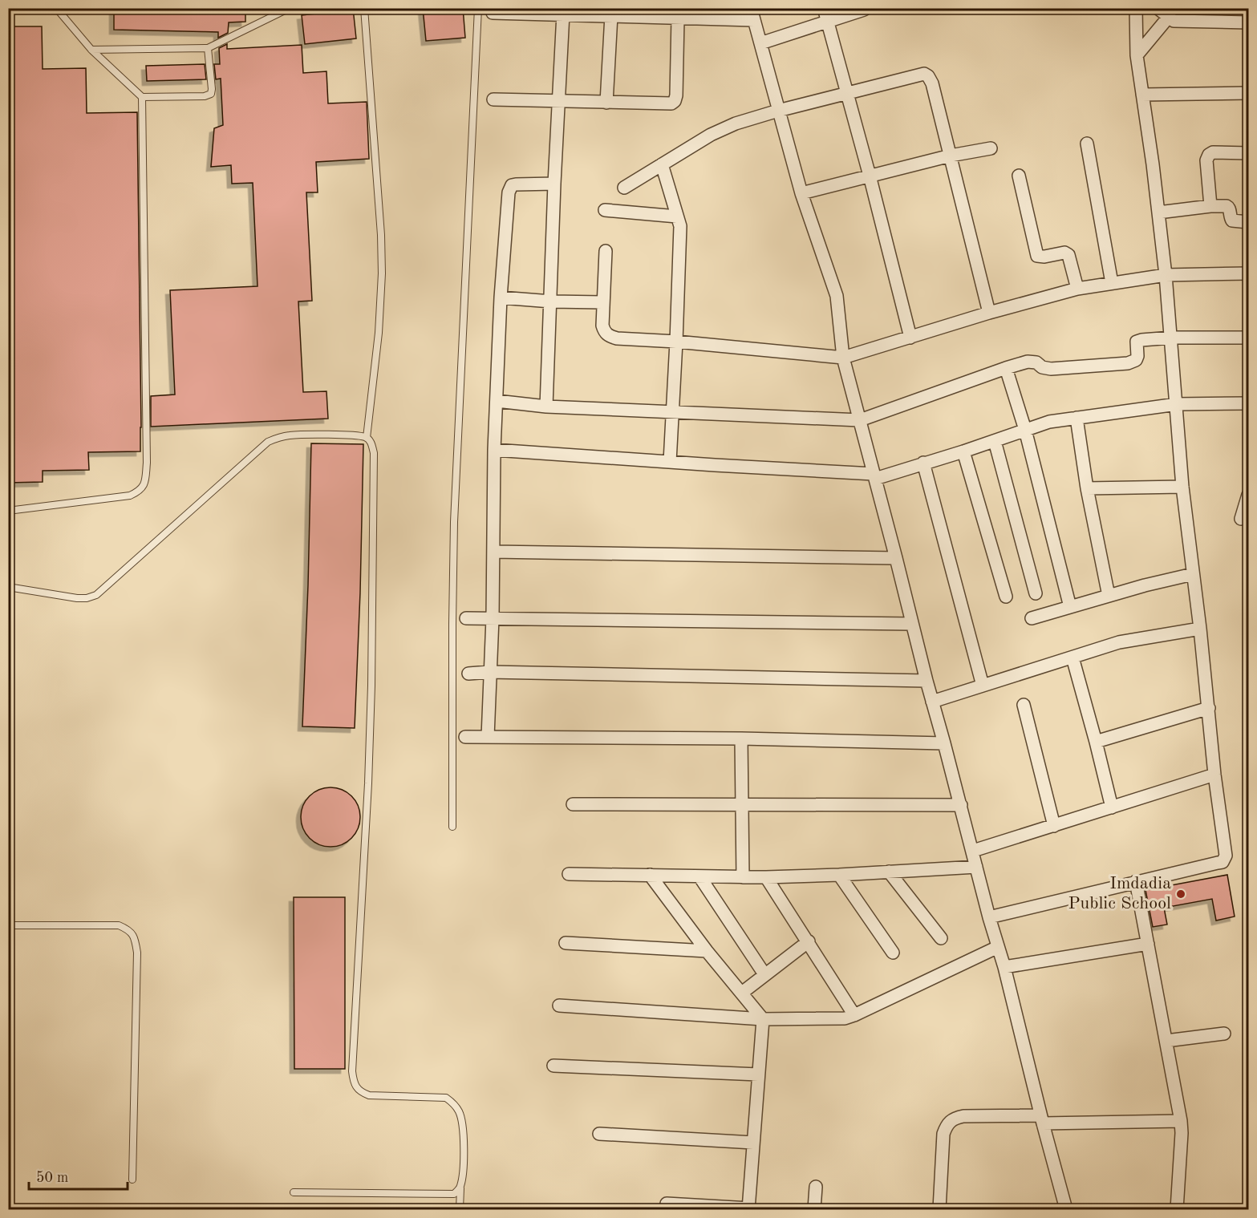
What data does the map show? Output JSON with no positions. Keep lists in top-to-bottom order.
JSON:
{
  "places": ["Imdadia Public School"],
  "scale_bar": "50 m"
}
